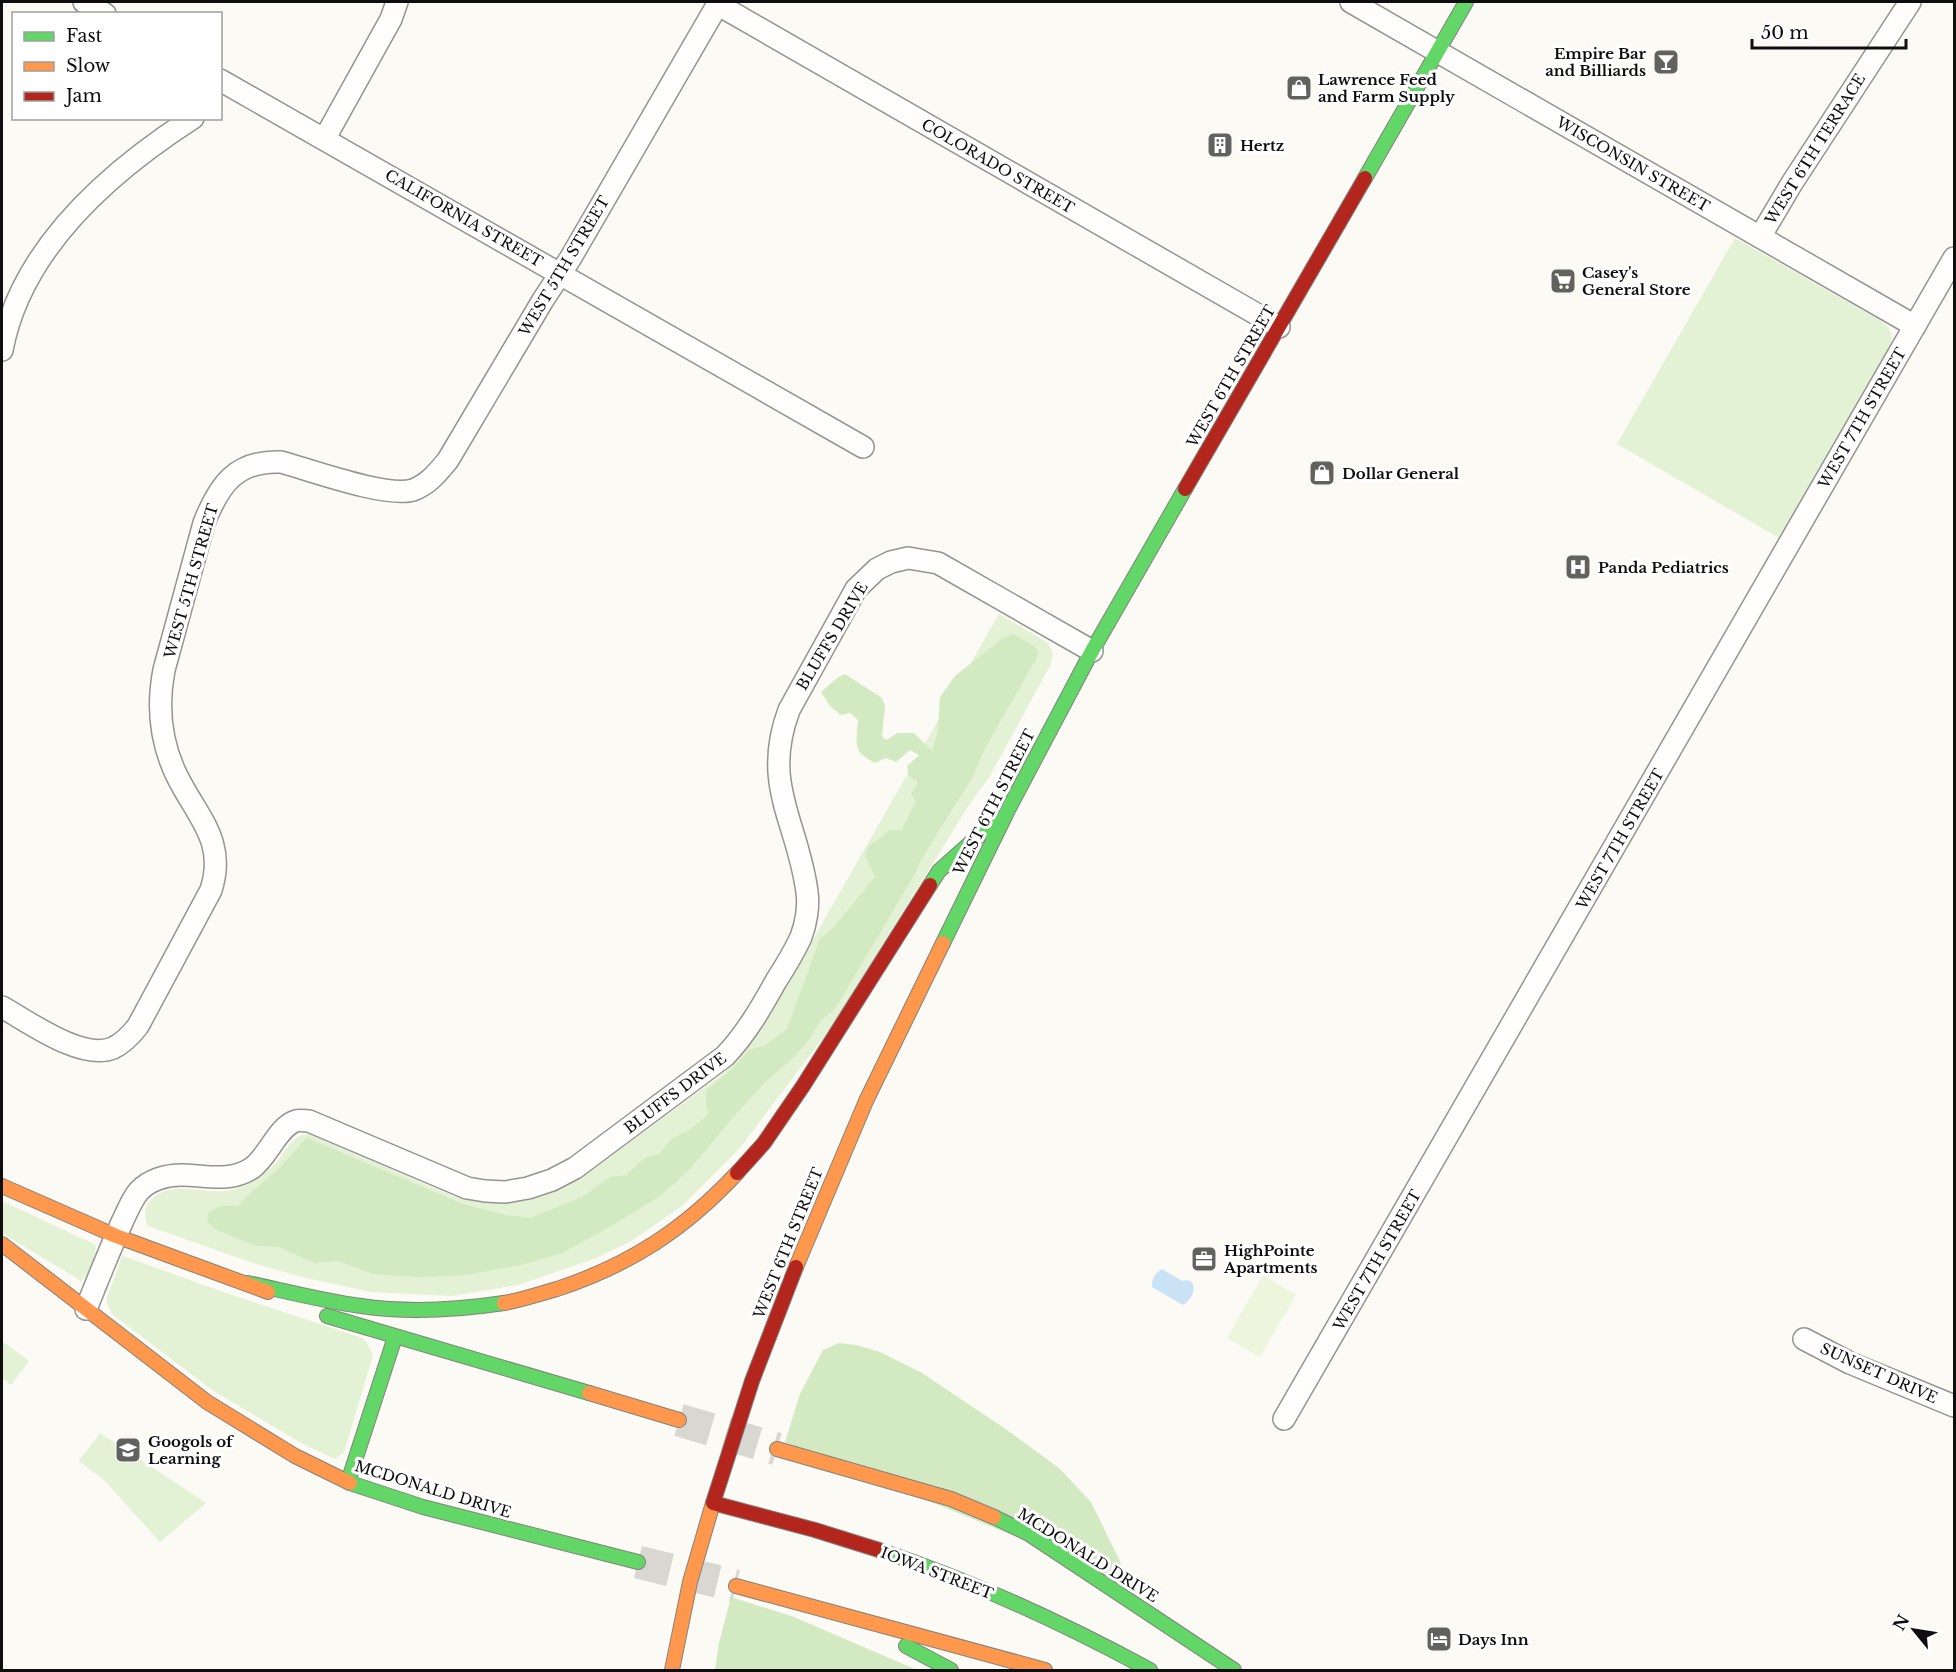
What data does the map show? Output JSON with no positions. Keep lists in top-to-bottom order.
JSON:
{
  "streets": {
    "main road": ["WEST 6TH STREET", "MCDONALD DRIVE", "IOWA STREET"],
    "street": [
      "WEST 6TH TERRACE",
      "WISCONSIN STREET",
      "COLORADO STREET",
      "CALIFORNIA STREET",
      "WEST 5TH STREET",
      "WEST 7TH STREET",
      "BLUFFS DRIVE",
      "SUNSET DRIVE"
    ]
  },
  "crossings": [
    ["WEST 6TH TERRACE", "WISCONSIN STREET"],
    ["WISCONSIN STREET", "WEST 6TH STREET"],
    ["WISCONSIN STREET", "WEST 7TH STREET"],
    ["COLORADO STREET", "WEST 5TH STREET"],
    ["COLORADO STREET", "WEST 6TH STREET"],
    ["CALIFORNIA STREET", "WEST 5TH STREET"],
    ["WEST 6TH STREET", "BLUFFS DRIVE"],
    ["WEST 6TH STREET", "IOWA STREET"],
    ["BLUFFS DRIVE", "MCDONALD DRIVE"]
  ],
  "places": {
    "bar": ["Empire Bar and Billiards"],
    "shop": ["Lawrence Feed and Farm Supply", "Dollar General"],
    "building": ["Hertz"],
    "supermarket": ["Casey's General Store"],
    "hospital": ["Panda Pediatrics"],
    "office": ["HighPointe Apartments"],
    "school or university": ["Googols of Learning"],
    "hotel": ["Days Inn"]
  },
  "legend": ["Fast", "Slow", "Jam"],
  "scale_bar": "50 m",
  "north": "top left"
}
